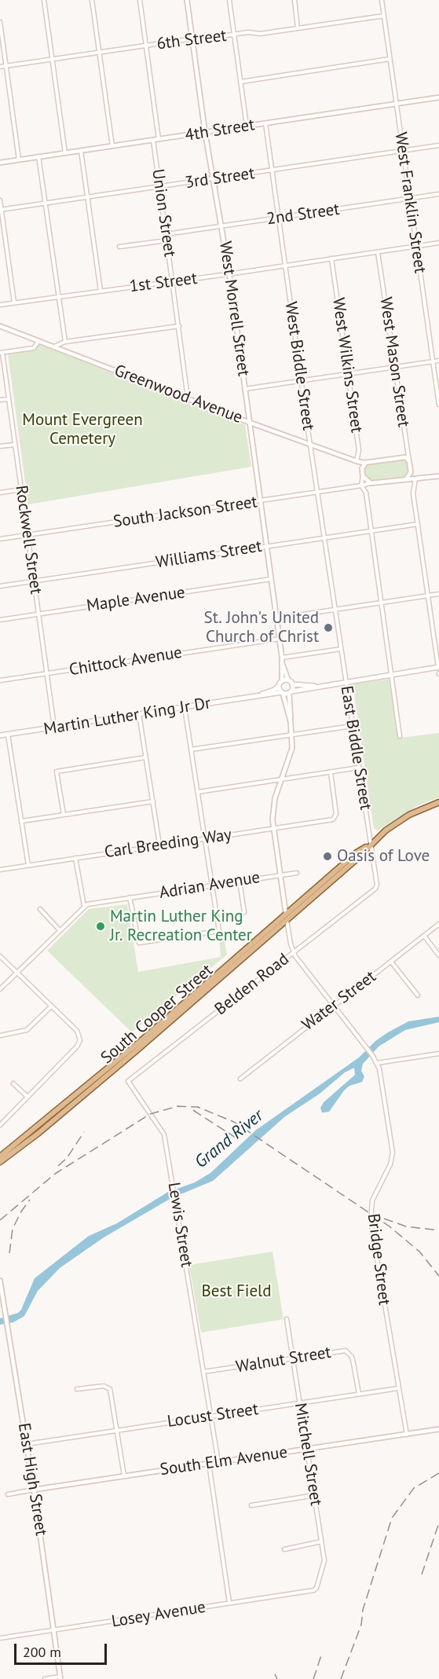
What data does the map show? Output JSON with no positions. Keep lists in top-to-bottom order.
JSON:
{
  "streets": {
    "main road": ["Martin Luther King Jr Dr", "South Cooper Street"],
    "street": [
      "6th Street",
      "4th Street",
      "3rd Street",
      "West Franklin Street",
      "Union Street",
      "2nd Street",
      "1st Street",
      "West Morrell Street",
      "West Mason Street",
      "West Wilkins Street",
      "West Biddle Street",
      "Greenwood Avenue",
      "South Jackson Street",
      "Rockwell Street",
      "Williams Street",
      "Maple Avenue",
      "Chittock Avenue",
      "East Biddle Street",
      "Carl Breeding Way",
      "Adrian Avenue",
      "Belden Road",
      "Water Street",
      "Lewis Street",
      "Bridge Street",
      "Walnut Street",
      "Locust Street",
      "Mitchell Street",
      "South Elm Avenue",
      "East High Street",
      "Losey Avenue"
    ]
  },
  "crossings": [
    ["6th Street", "West Franklin Street"],
    ["6th Street", "West Morrell Street"],
    ["4th Street", "West Franklin Street"],
    ["4th Street", "Union Street"],
    ["4th Street", "West Morrell Street"],
    ["4th Street", "West Biddle Street"],
    ["3rd Street", "West Franklin Street"],
    ["3rd Street", "Union Street"],
    ["3rd Street", "West Morrell Street"],
    ["3rd Street", "West Biddle Street"],
    ["West Franklin Street", "2nd Street"],
    ["West Franklin Street", "1st Street"],
    ["Union Street", "2nd Street"],
    ["Union Street", "1st Street"],
    ["Union Street", "Greenwood Avenue"],
    ["2nd Street", "West Morrell Street"],
    ["2nd Street", "West Biddle Street"],
    ["1st Street", "West Morrell Street"],
    ["1st Street", "West Mason Street"],
    ["1st Street", "West Wilkins Street"],
    ["1st Street", "West Biddle Street"],
    ["West Morrell Street", "Greenwood Avenue"],
    ["West Morrell Street", "South Jackson Street"],
    ["West Morrell Street", "Williams Street"],
    ["West Morrell Street", "Maple Avenue"],
    ["West Morrell Street", "Chittock Avenue"],
    ["West Mason Street", "South Jackson Street"],
    ["West Wilkins Street", "Greenwood Avenue"],
    ["West Biddle Street", "Greenwood Avenue"],
    ["West Biddle Street", "South Jackson Street"],
    ["West Biddle Street", "Williams Street"],
    ["West Biddle Street", "East Biddle Street"],
    ["South Jackson Street", "Rockwell Street"],
    ["Rockwell Street", "Williams Street"],
    ["Rockwell Street", "Maple Avenue"],
    ["Rockwell Street", "Chittock Avenue"],
    ["Rockwell Street", "Martin Luther King Jr Dr"],
    ["East Biddle Street", "Belden Road"],
    ["East Biddle Street", "South Cooper Street"],
    ["Belden Road", "Lewis Street"],
    ["Belden Road", "Bridge Street"],
    ["Water Street", "Bridge Street"],
    ["South Cooper Street", "Bridge Street"],
    ["Lewis Street", "Walnut Street"],
    ["Lewis Street", "Locust Street"],
    ["Lewis Street", "South Elm Avenue"],
    ["Bridge Street", "Locust Street"],
    ["Bridge Street", "South Elm Avenue"],
    ["Walnut Street", "Locust Street"],
    ["Walnut Street", "Mitchell Street"],
    ["Locust Street", "Mitchell Street"],
    ["Locust Street", "East High Street"],
    ["Mitchell Street", "South Elm Avenue"],
    ["Mitchell Street", "Losey Avenue"],
    ["South Elm Avenue", "East High Street"],
    ["East High Street", "Losey Avenue"]
  ],
  "water": ["Grand River"],
  "parks": ["Mount Evergreen Cemetery", "Best Field"],
  "places": ["St. John's United Church of Christ", "Oasis of Love", "Martin Luther King Jr. Recreation Center"],
  "scale_bar": "200 m"
}
